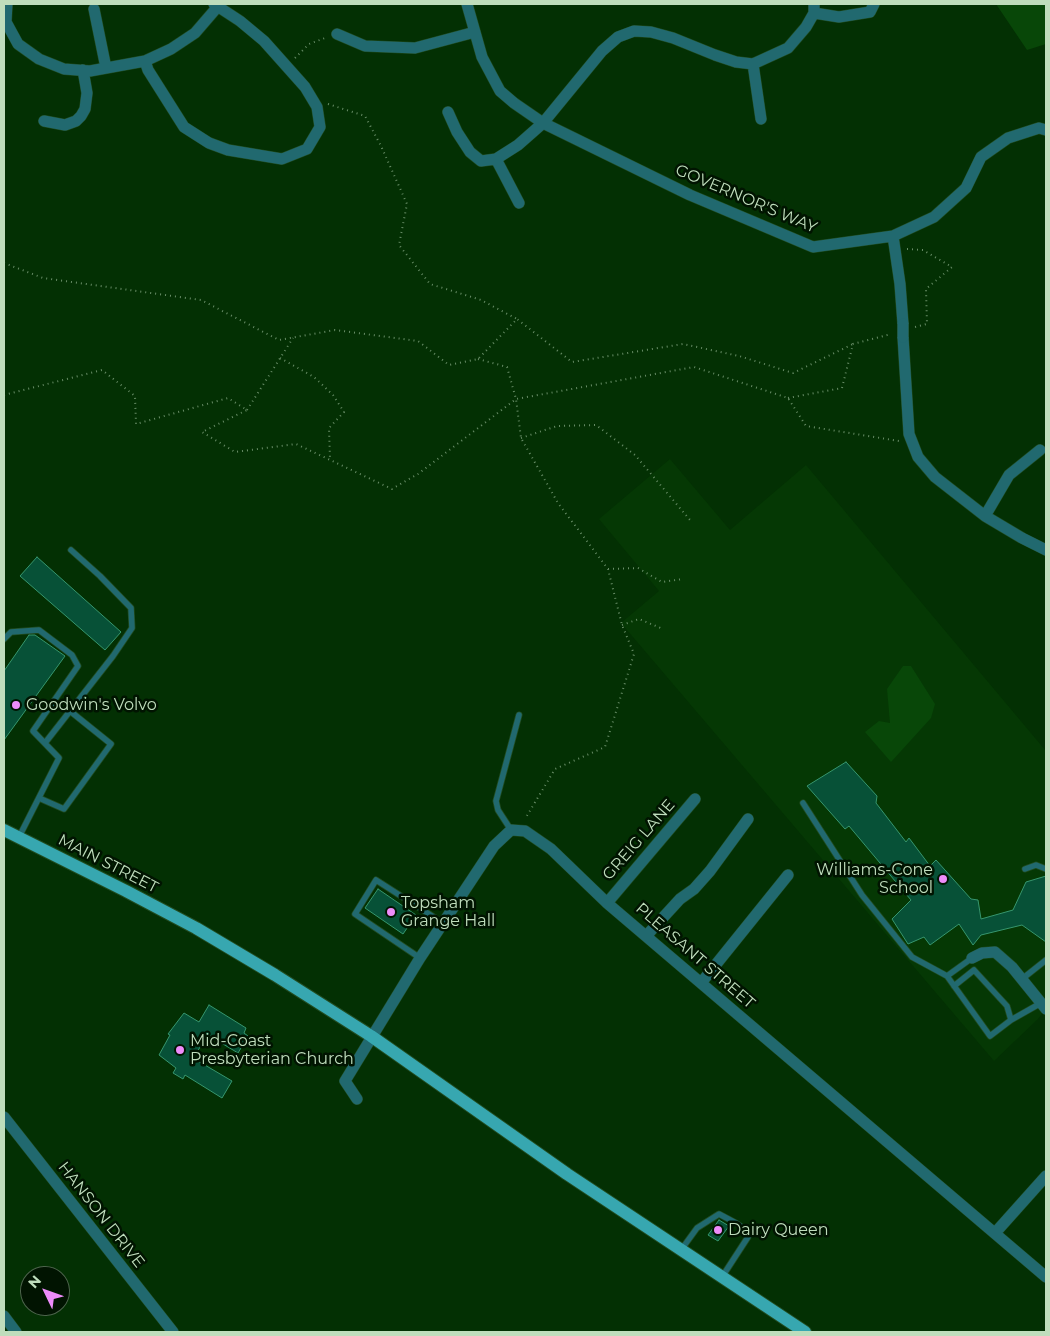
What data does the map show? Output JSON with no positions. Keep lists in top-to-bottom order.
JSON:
{
  "streets": {
    "main road": ["MAIN STREET"],
    "street": [
      "GOVERNOR'S WAY",
      "GREIG LANE",
      "PLEASANT STREET",
      "HANSON DRIVE"
    ]
  },
  "crossings": [
    ["GREIG LANE", "PLEASANT STREET"]
  ],
  "places": [
    "Goodwin's Volvo",
    "Williams-Cone School",
    "Topsham Grange Hall",
    "Mid-Coast Presbyterian Church",
    "Dairy Queen"
  ],
  "north": "top left"
}
